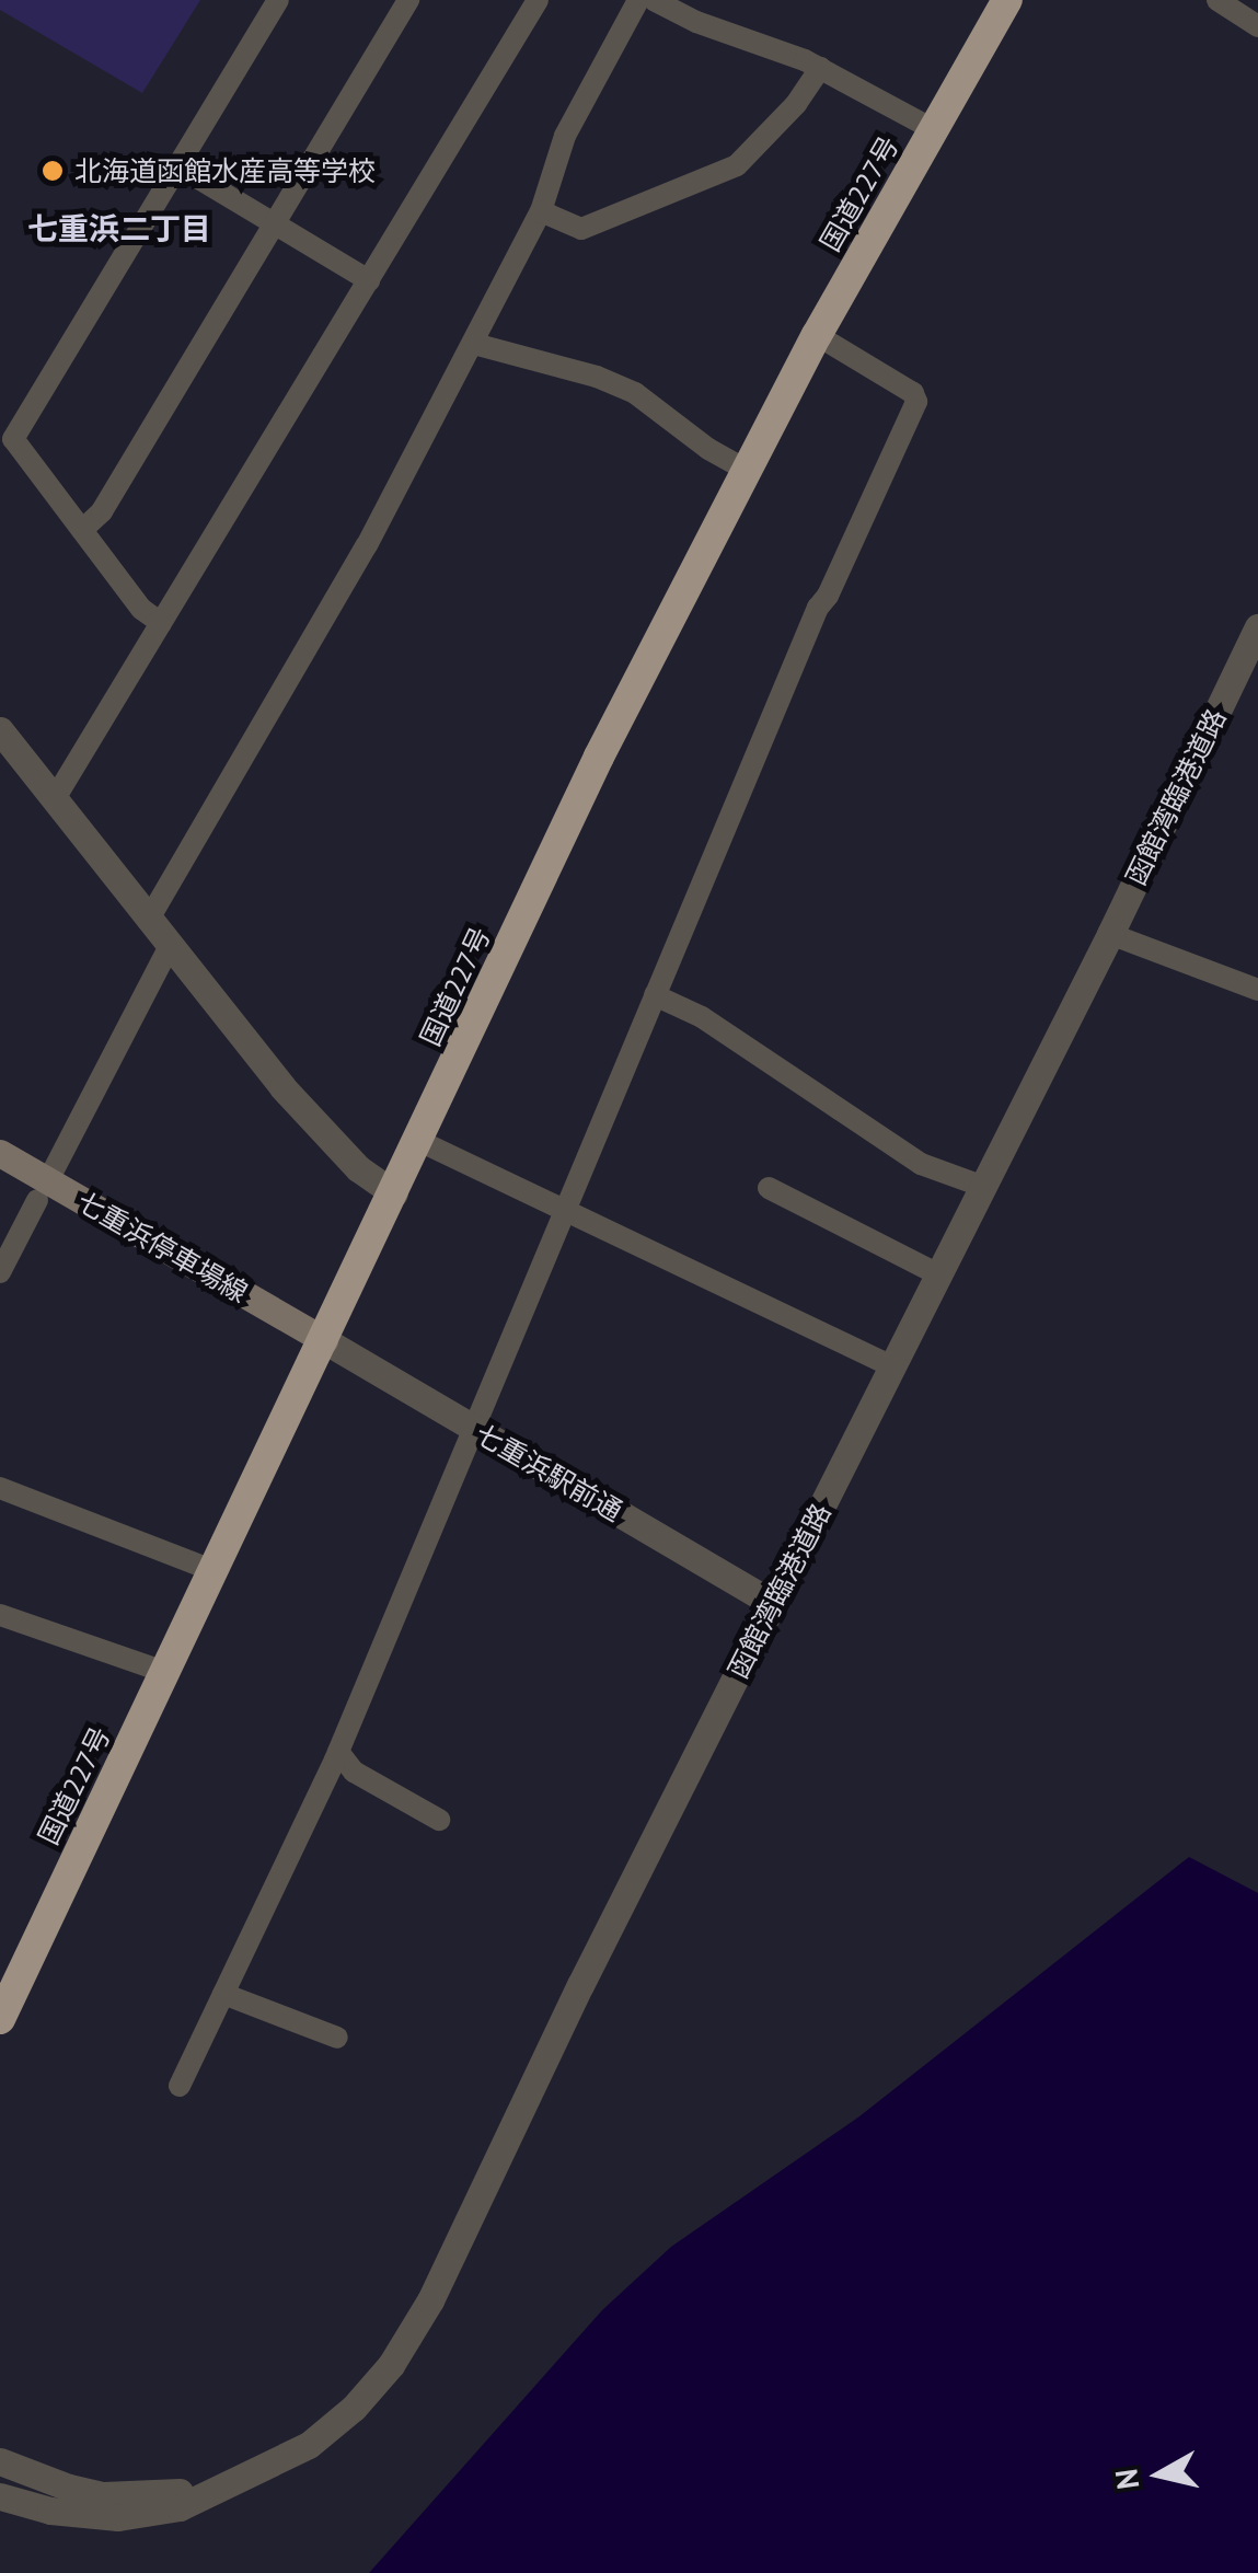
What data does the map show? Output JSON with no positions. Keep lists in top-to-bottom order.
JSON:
{
  "streets": {
    "highway": ["国道227号"],
    "main road": ["七重浜停車場線"],
    "street": ["函館湾臨港道路", "七重浜駅前通"]
  },
  "crossings": [
    ["国道227号", "七重浜停車場線"],
    ["国道227号", "七重浜駅前通"],
    ["函館湾臨港道路", "七重浜駅前通"],
    ["七重浜停車場線", "七重浜駅前通"]
  ],
  "districts": ["七重浜二丁目"],
  "places": ["北海道函館水産高等学校"],
  "north": "left"
}
